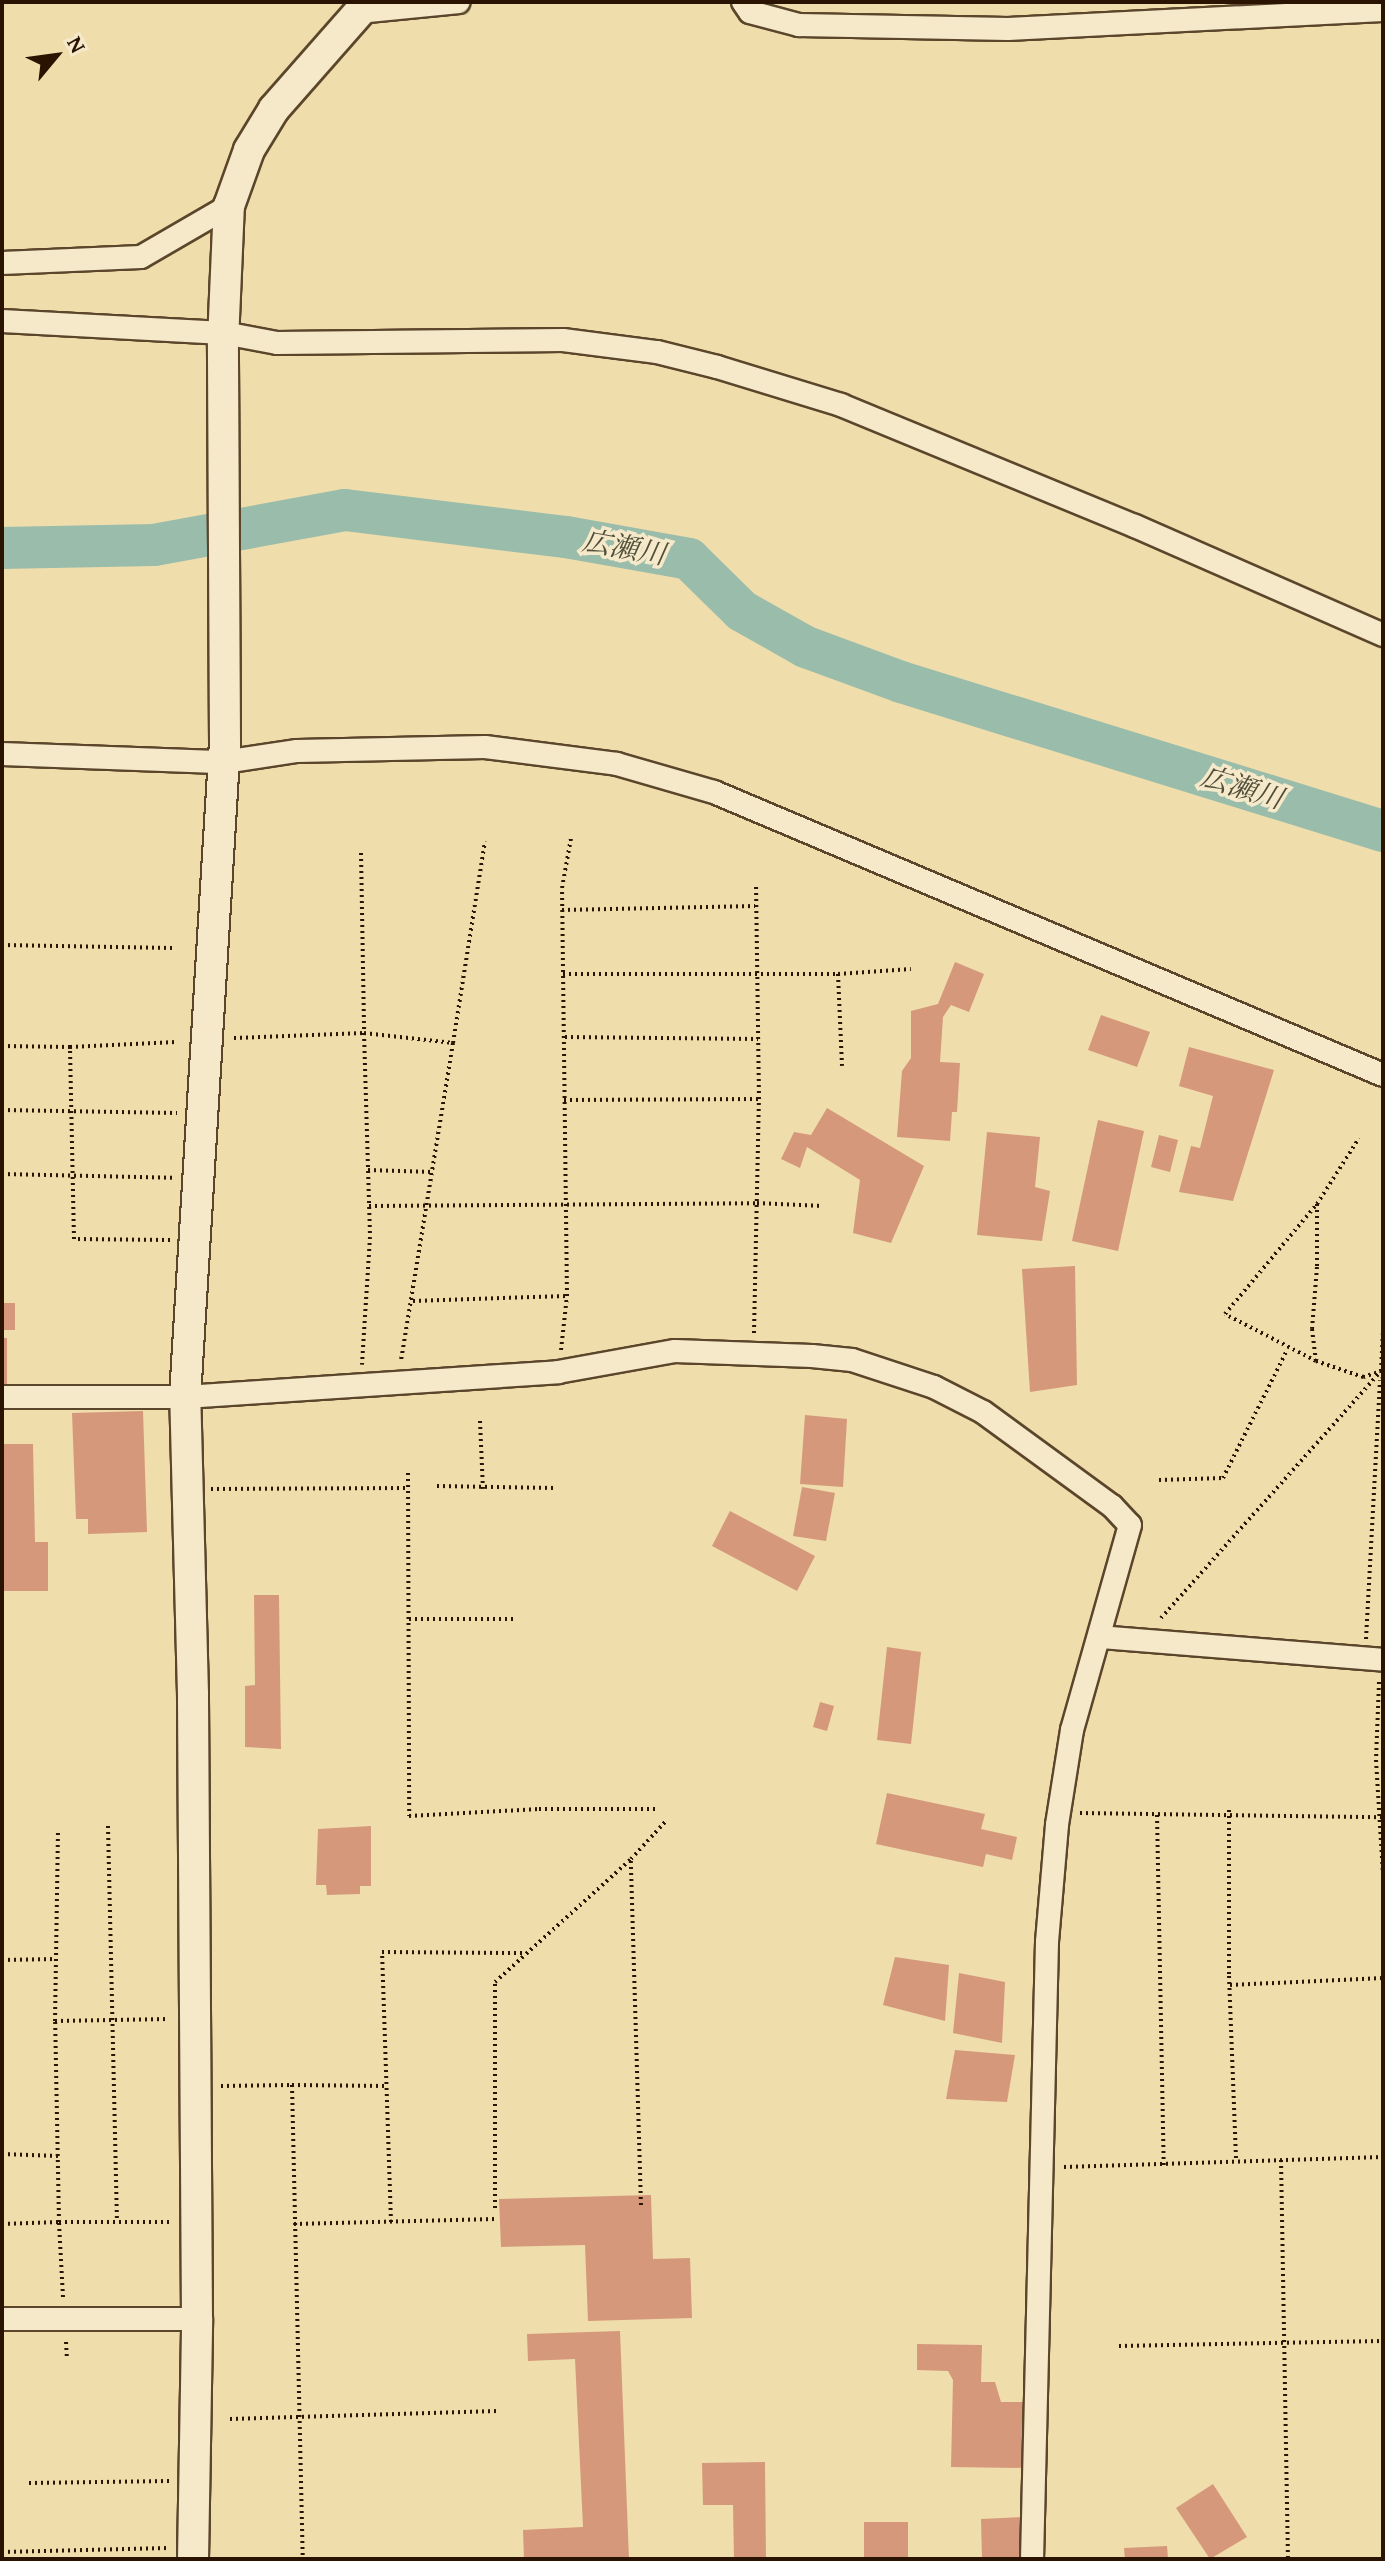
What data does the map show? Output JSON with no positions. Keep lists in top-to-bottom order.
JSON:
{
  "water": ["広瀬川"],
  "north": "top right"
}
